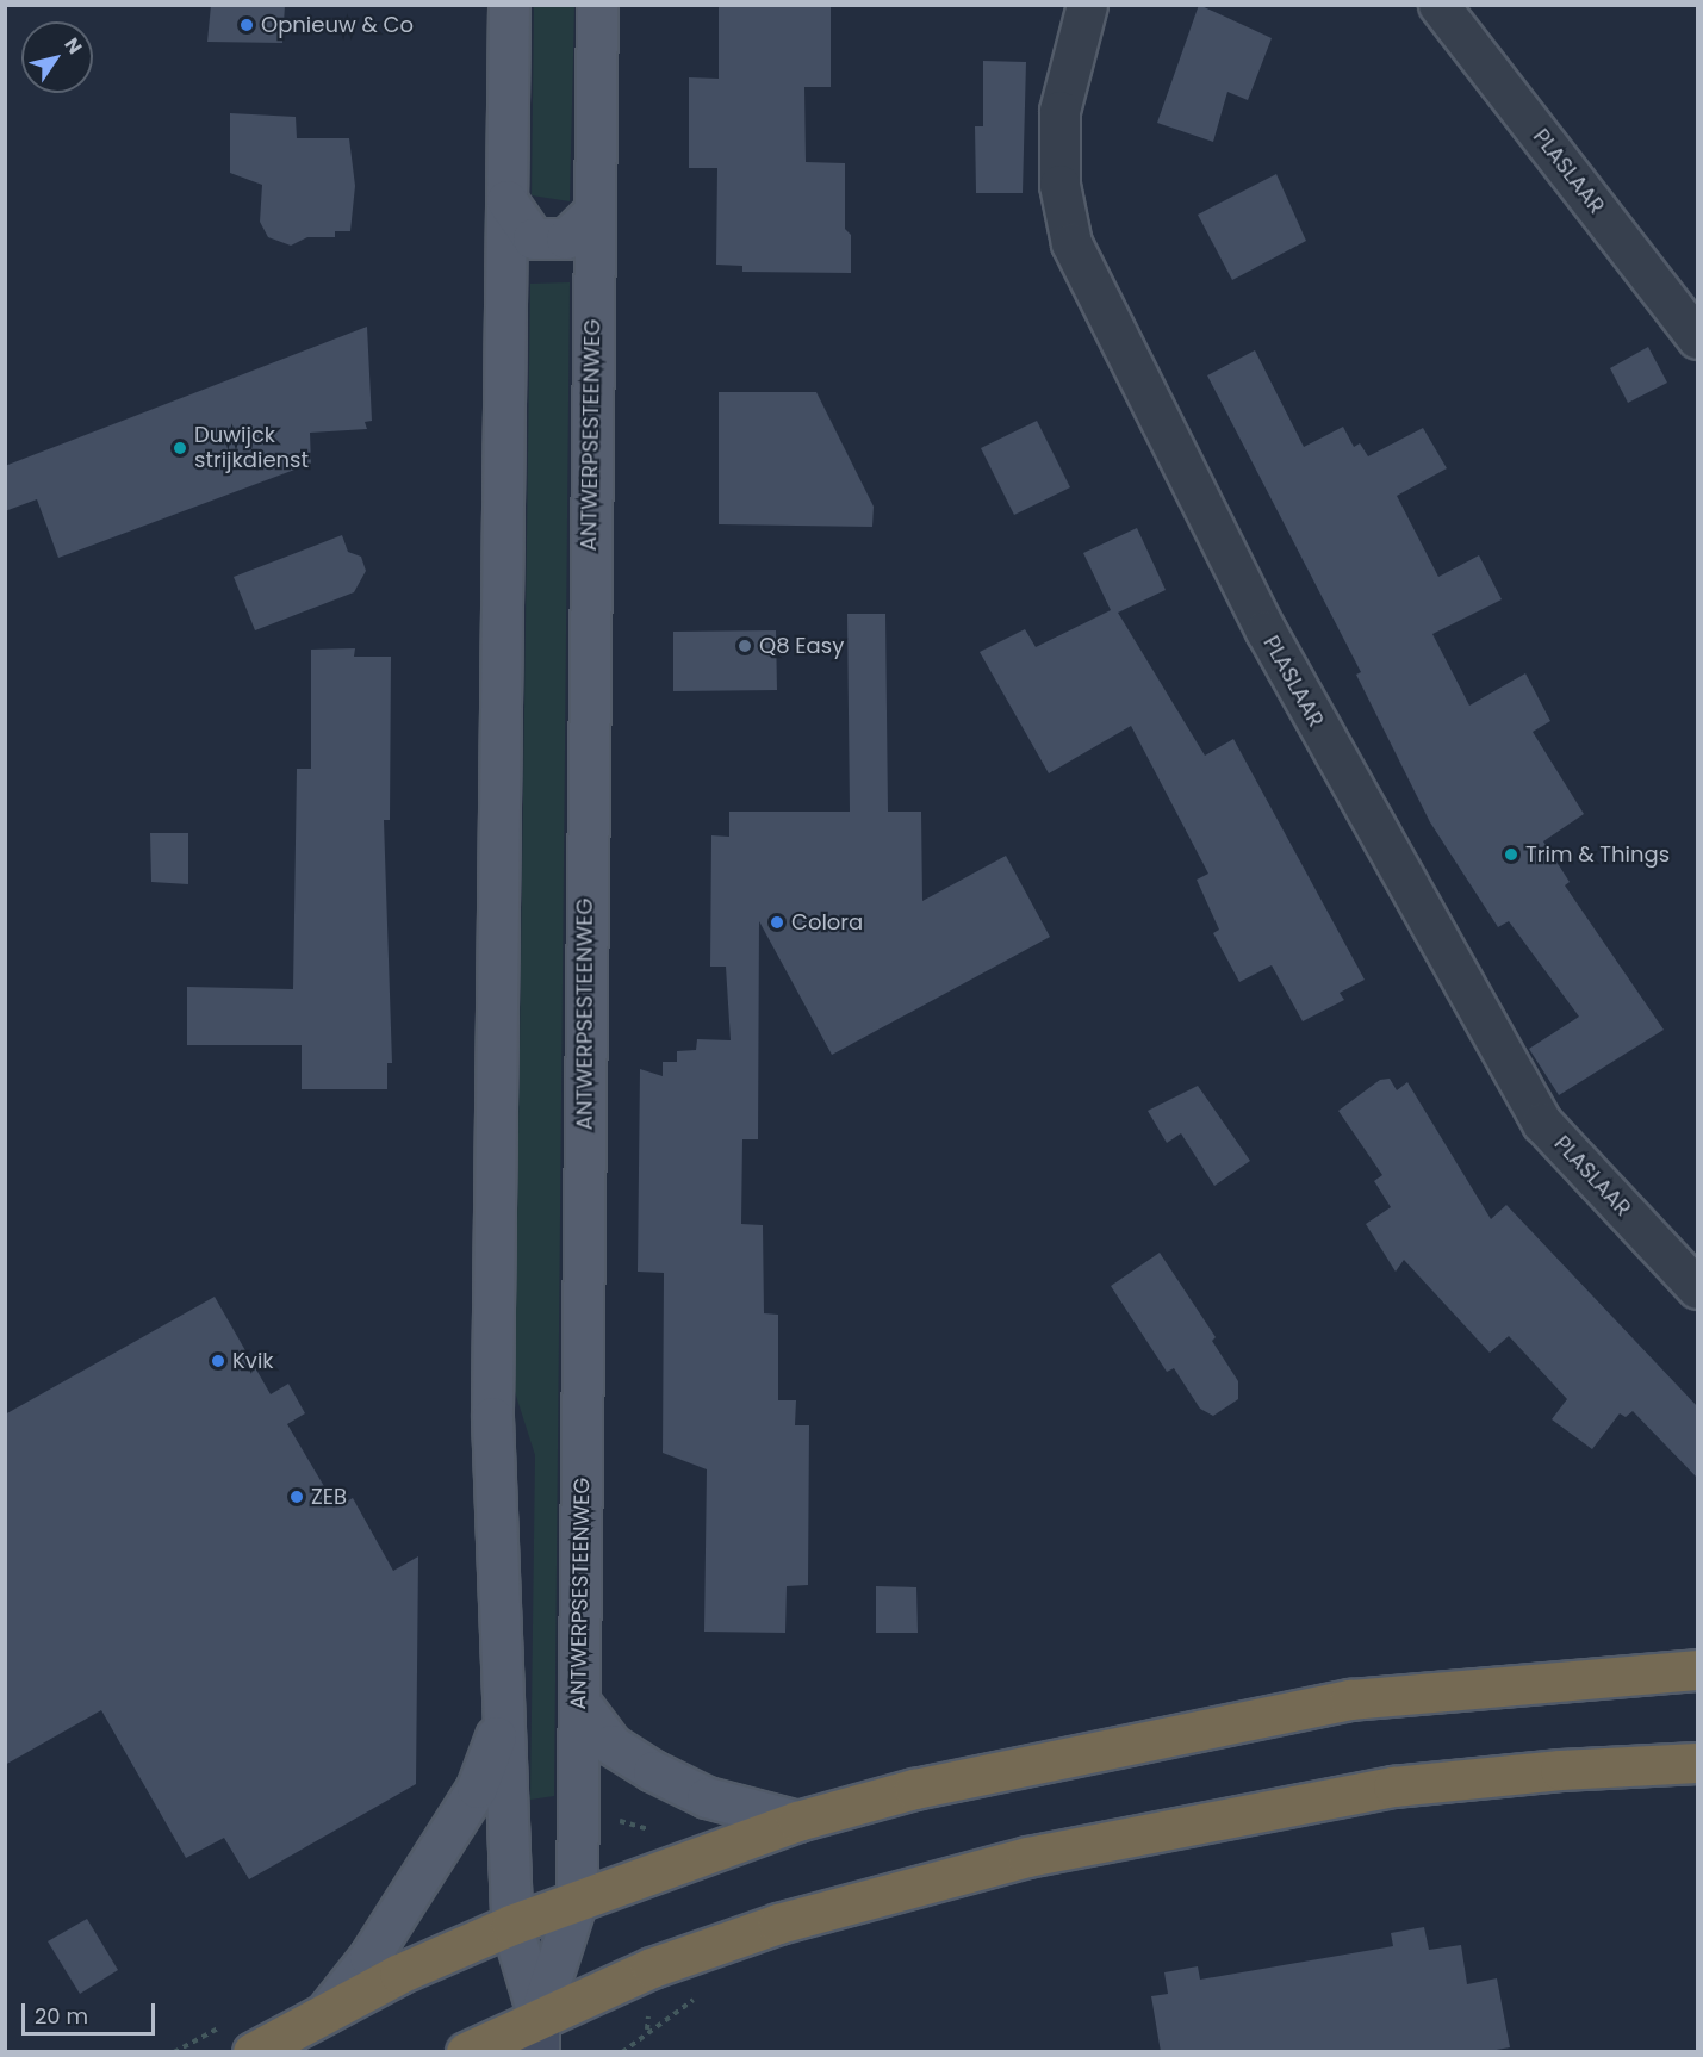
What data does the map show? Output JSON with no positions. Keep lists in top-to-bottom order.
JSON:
{
  "streets": {
    "main road": ["ANTWERPSESTEENWEG"],
    "street": ["PLASLAAR"]
  },
  "places": [
    "Opnieuw & Co",
    "Duwijck strijkdienst",
    "Q8 Easy",
    "Trim & Things",
    "Colora",
    "Kvik",
    "ZEB"
  ],
  "scale_bar": "20 m",
  "north": "top right"
}
